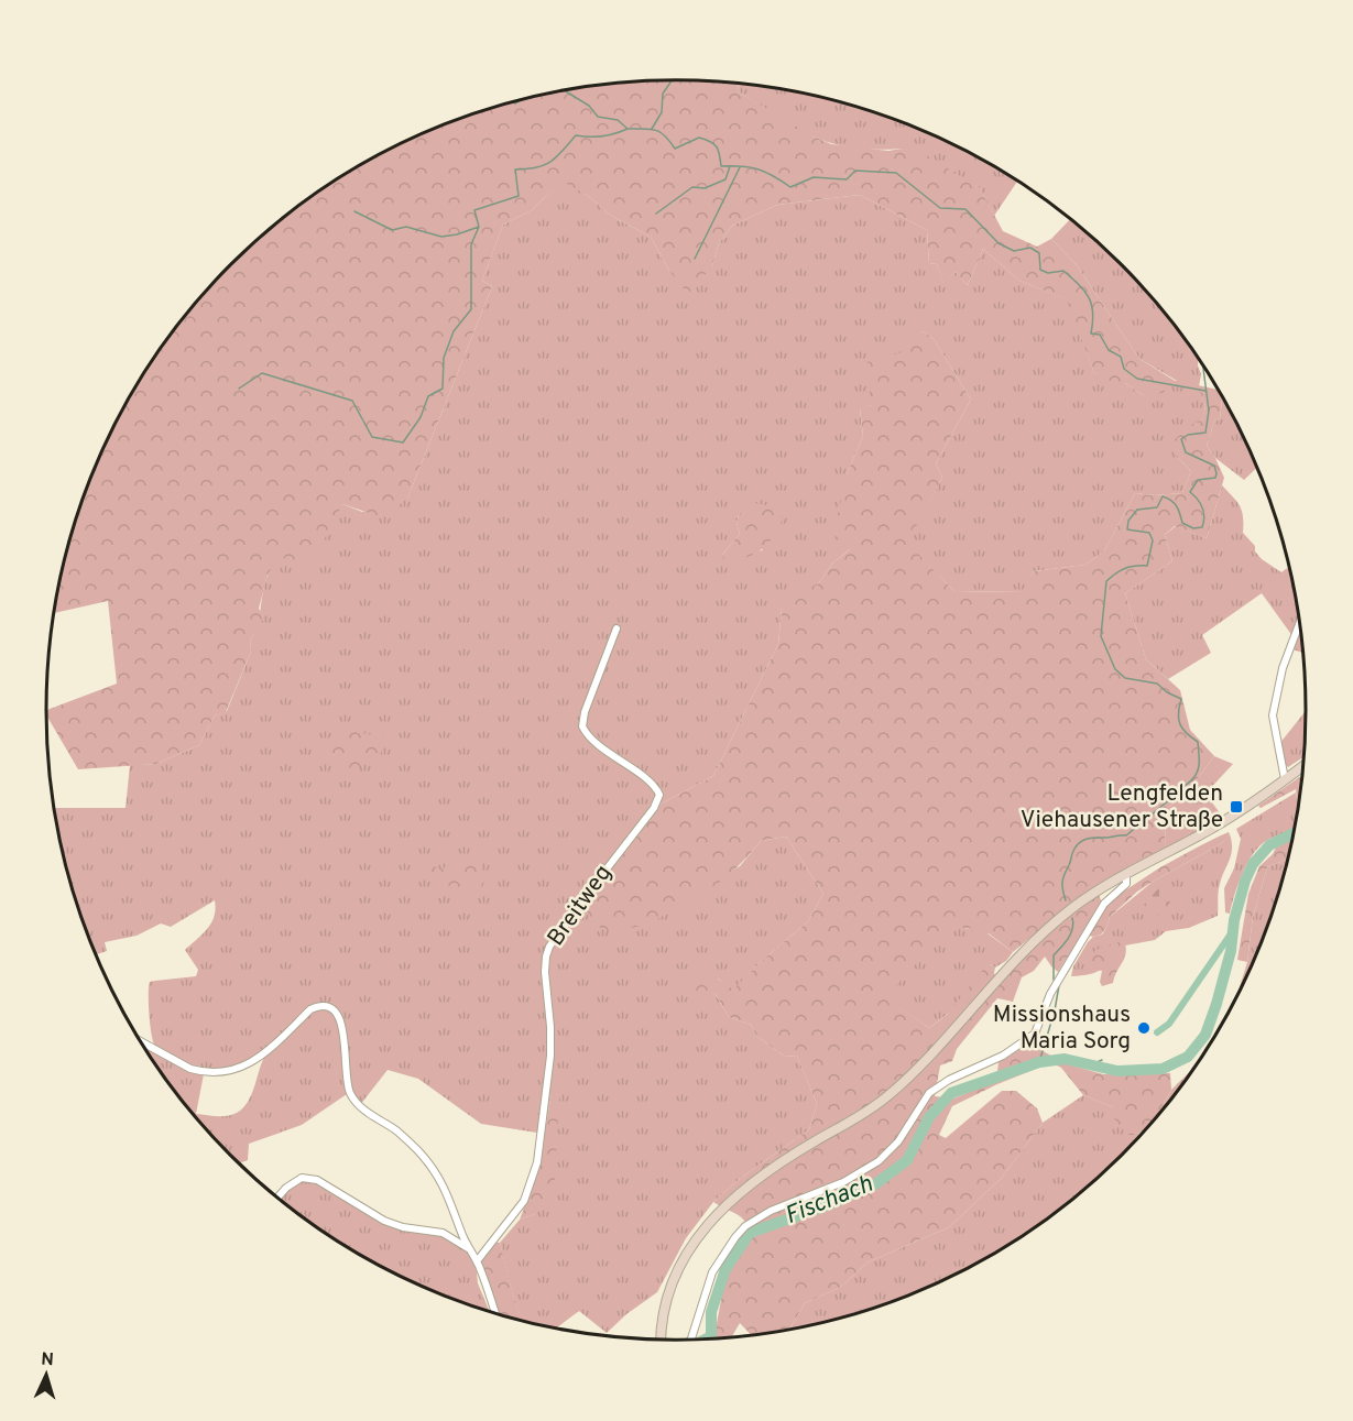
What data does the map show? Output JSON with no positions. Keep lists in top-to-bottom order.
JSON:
{
  "streets": {
    "street": ["Breitweg"]
  },
  "water": ["Fischach"],
  "places": {
    "transit": ["Lengfelden Viehausener Straße"],
    "other": ["Missionshaus Maria Sorg"]
  },
  "north": "top"
}
